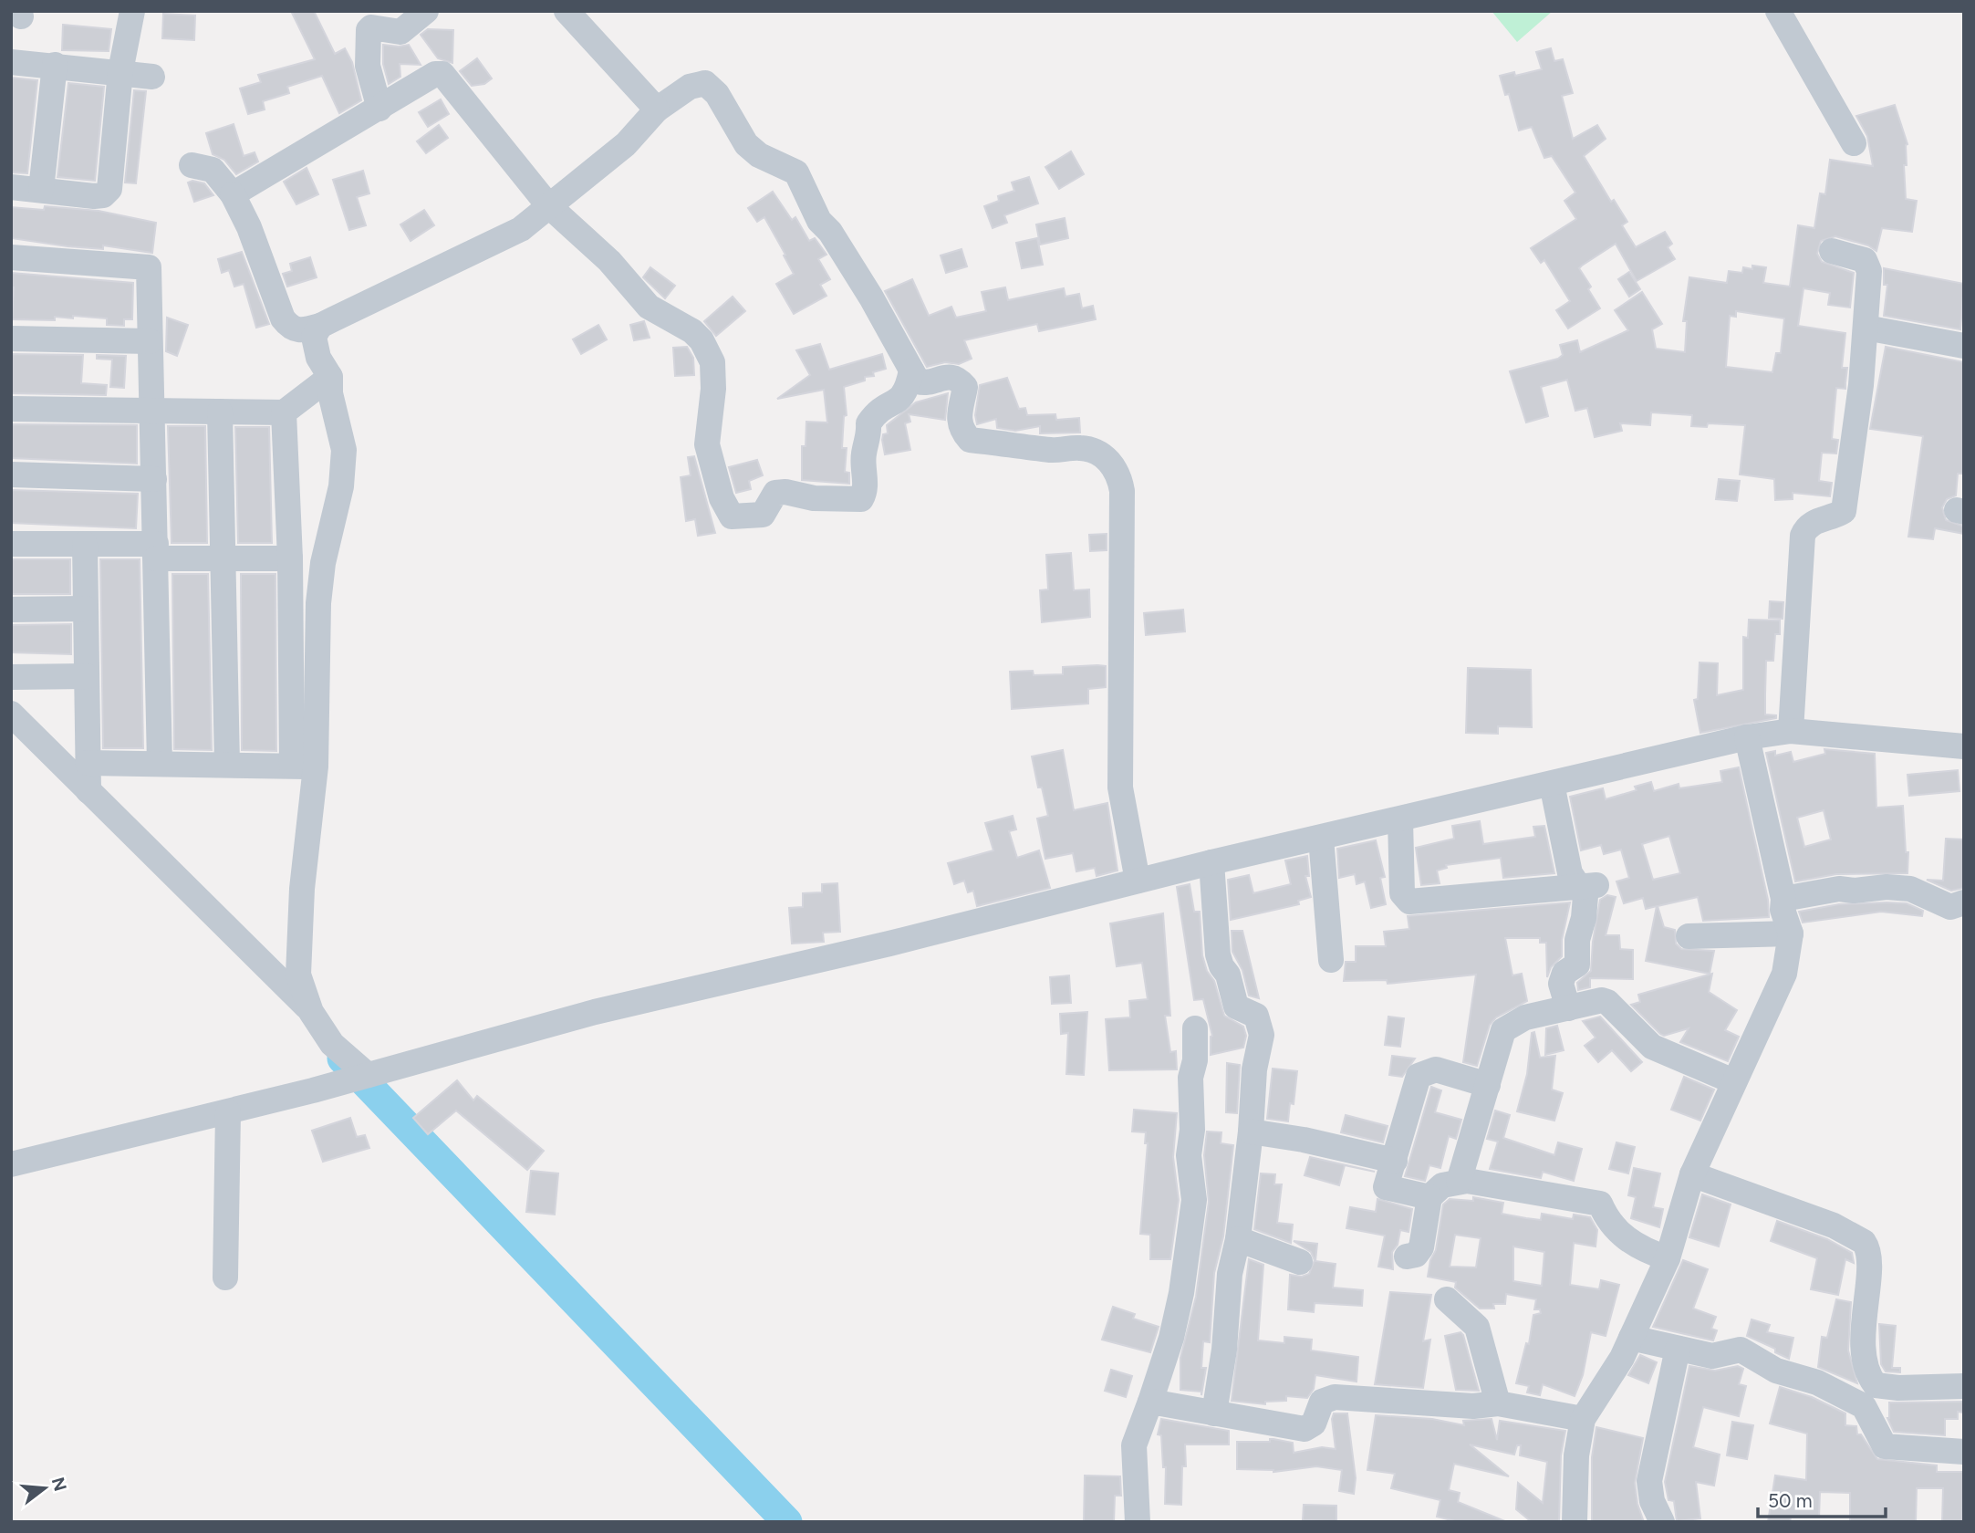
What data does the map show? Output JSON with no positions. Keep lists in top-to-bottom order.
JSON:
{
  "scale_bar": "50 m",
  "north": "right"
}
